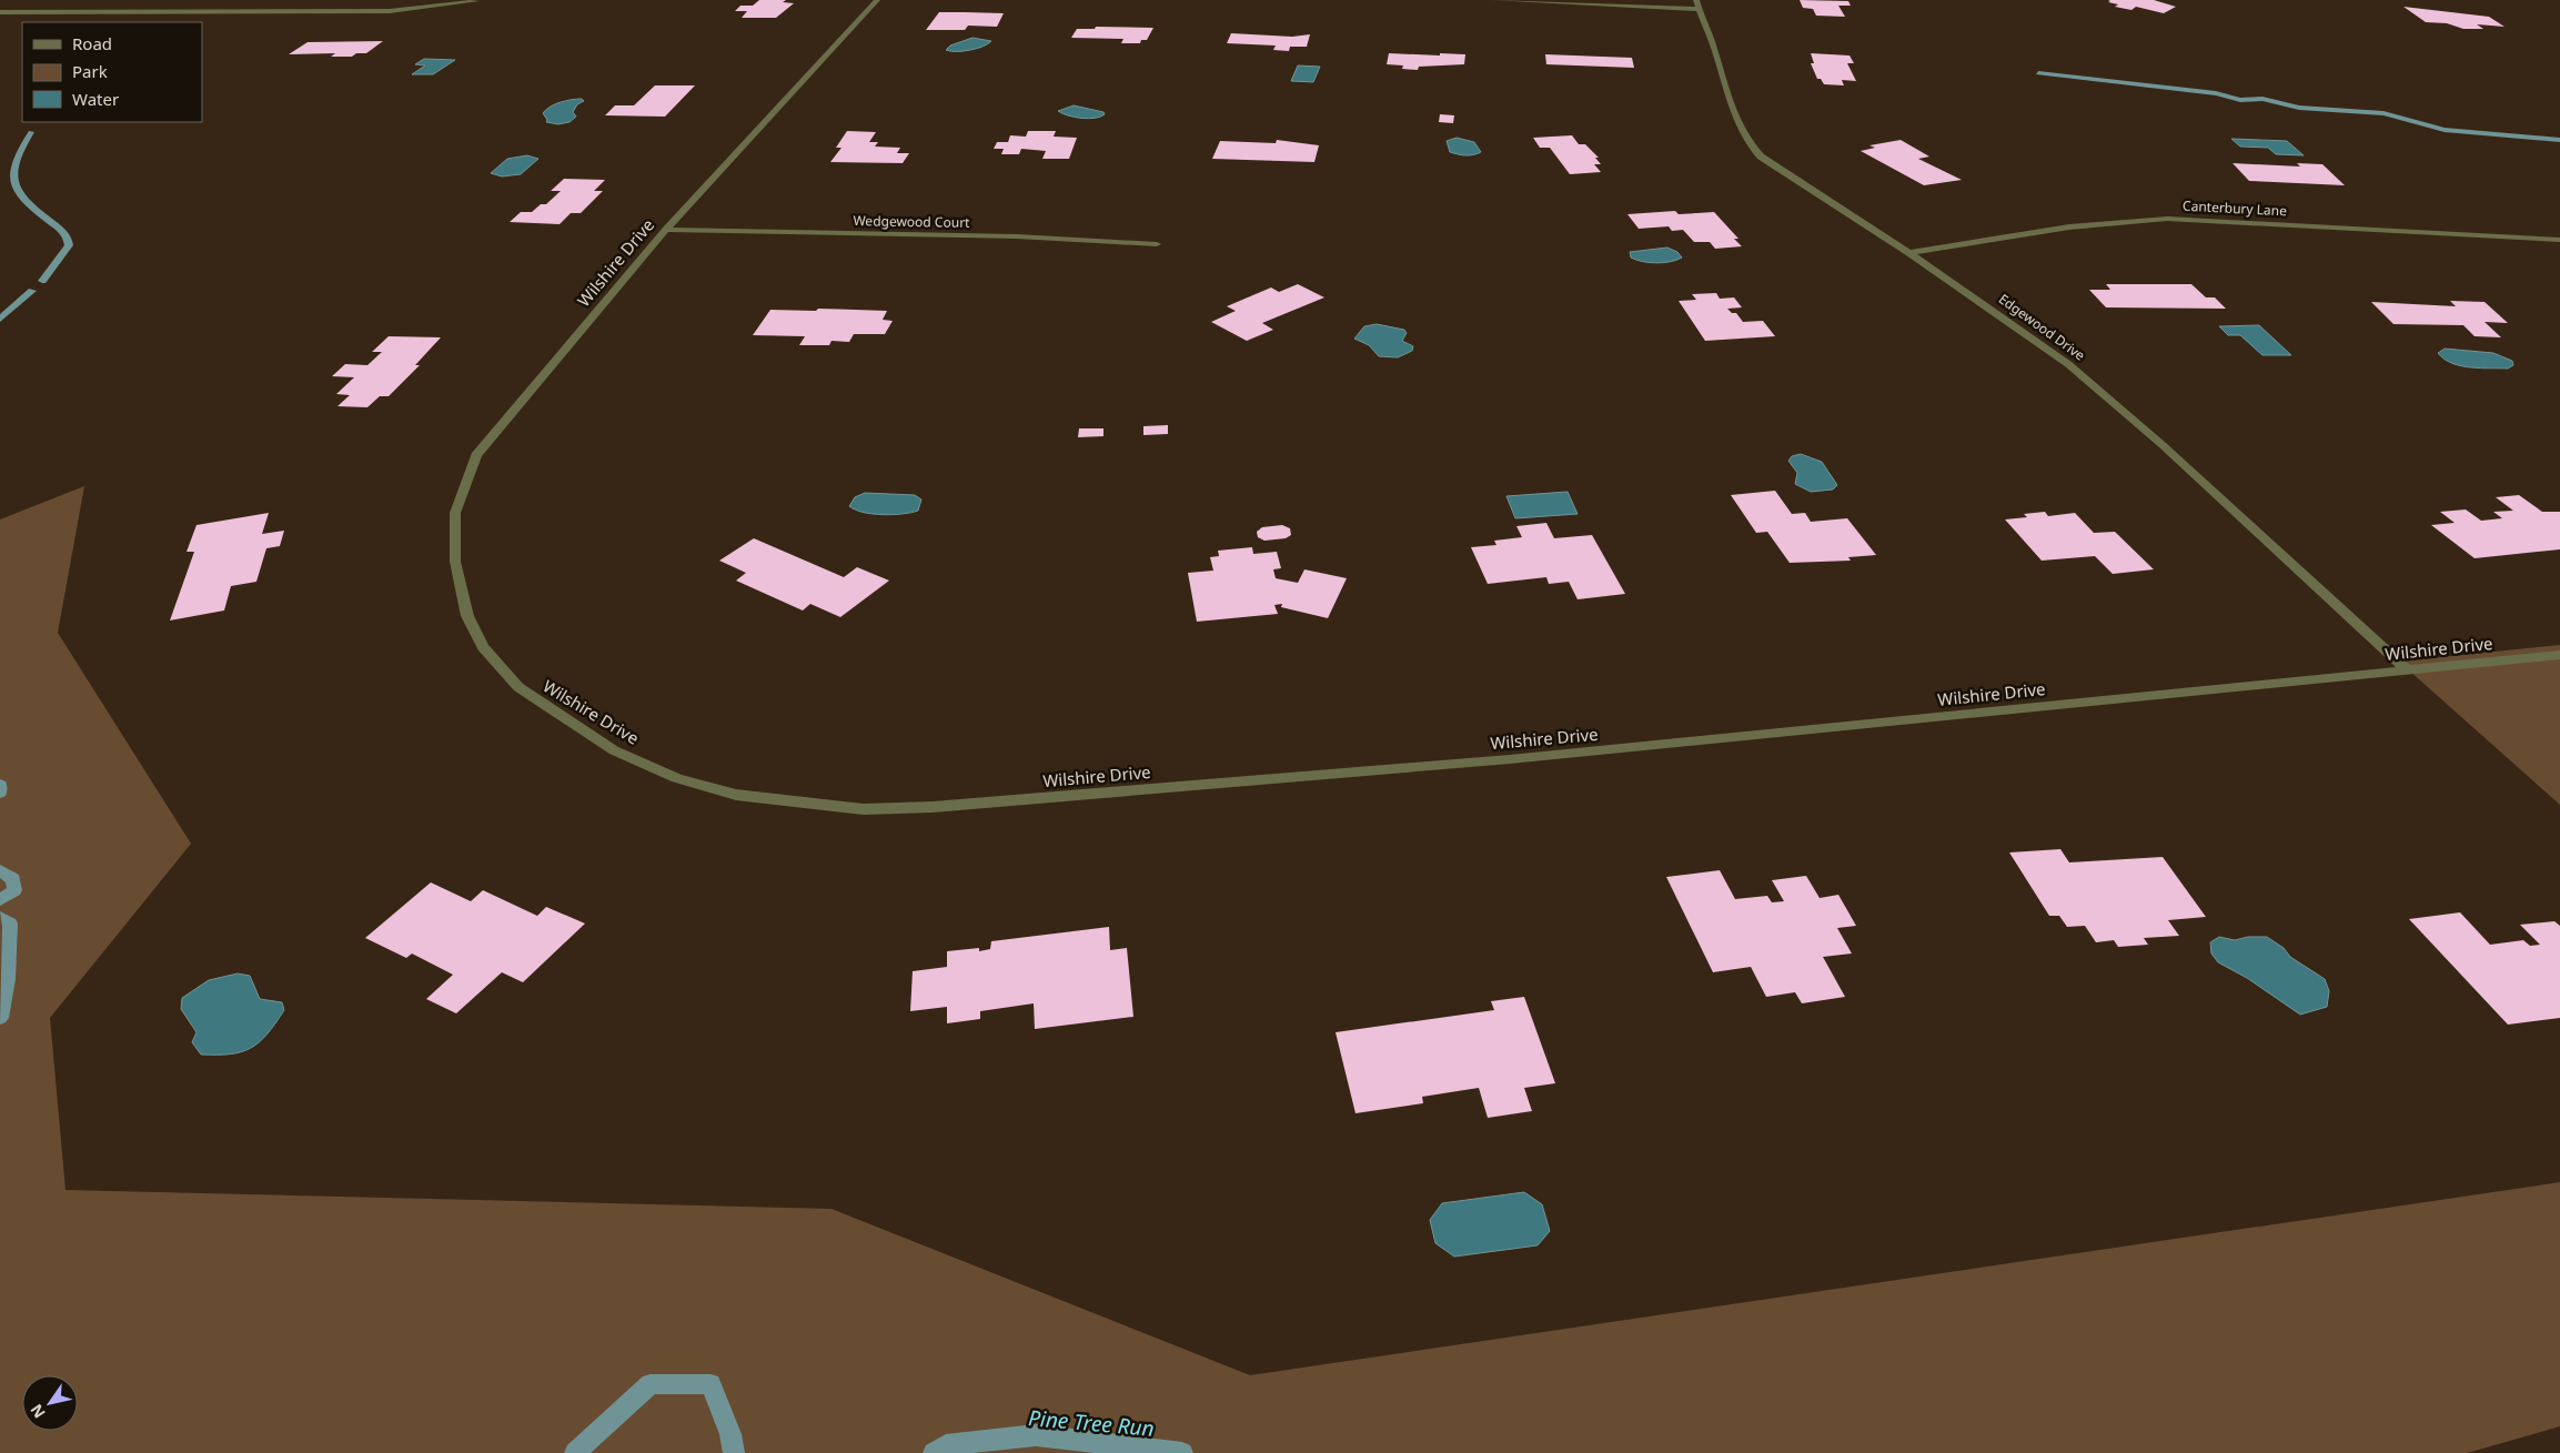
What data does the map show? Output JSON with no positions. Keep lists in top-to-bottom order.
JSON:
{
  "streets": {
    "street": [
      "Canterbury Lane",
      "Wedgewood Court",
      "Wilshire Drive",
      "Edgewood Drive"
    ]
  },
  "crossings": [
    ["Canterbury Lane", "Edgewood Drive"],
    ["Wedgewood Court", "Wilshire Drive"],
    ["Wilshire Drive", "Edgewood Drive"]
  ],
  "water": ["Pine Tree Run"],
  "legend": ["Road", "Park", "Water"],
  "north": "bottom left"
}
